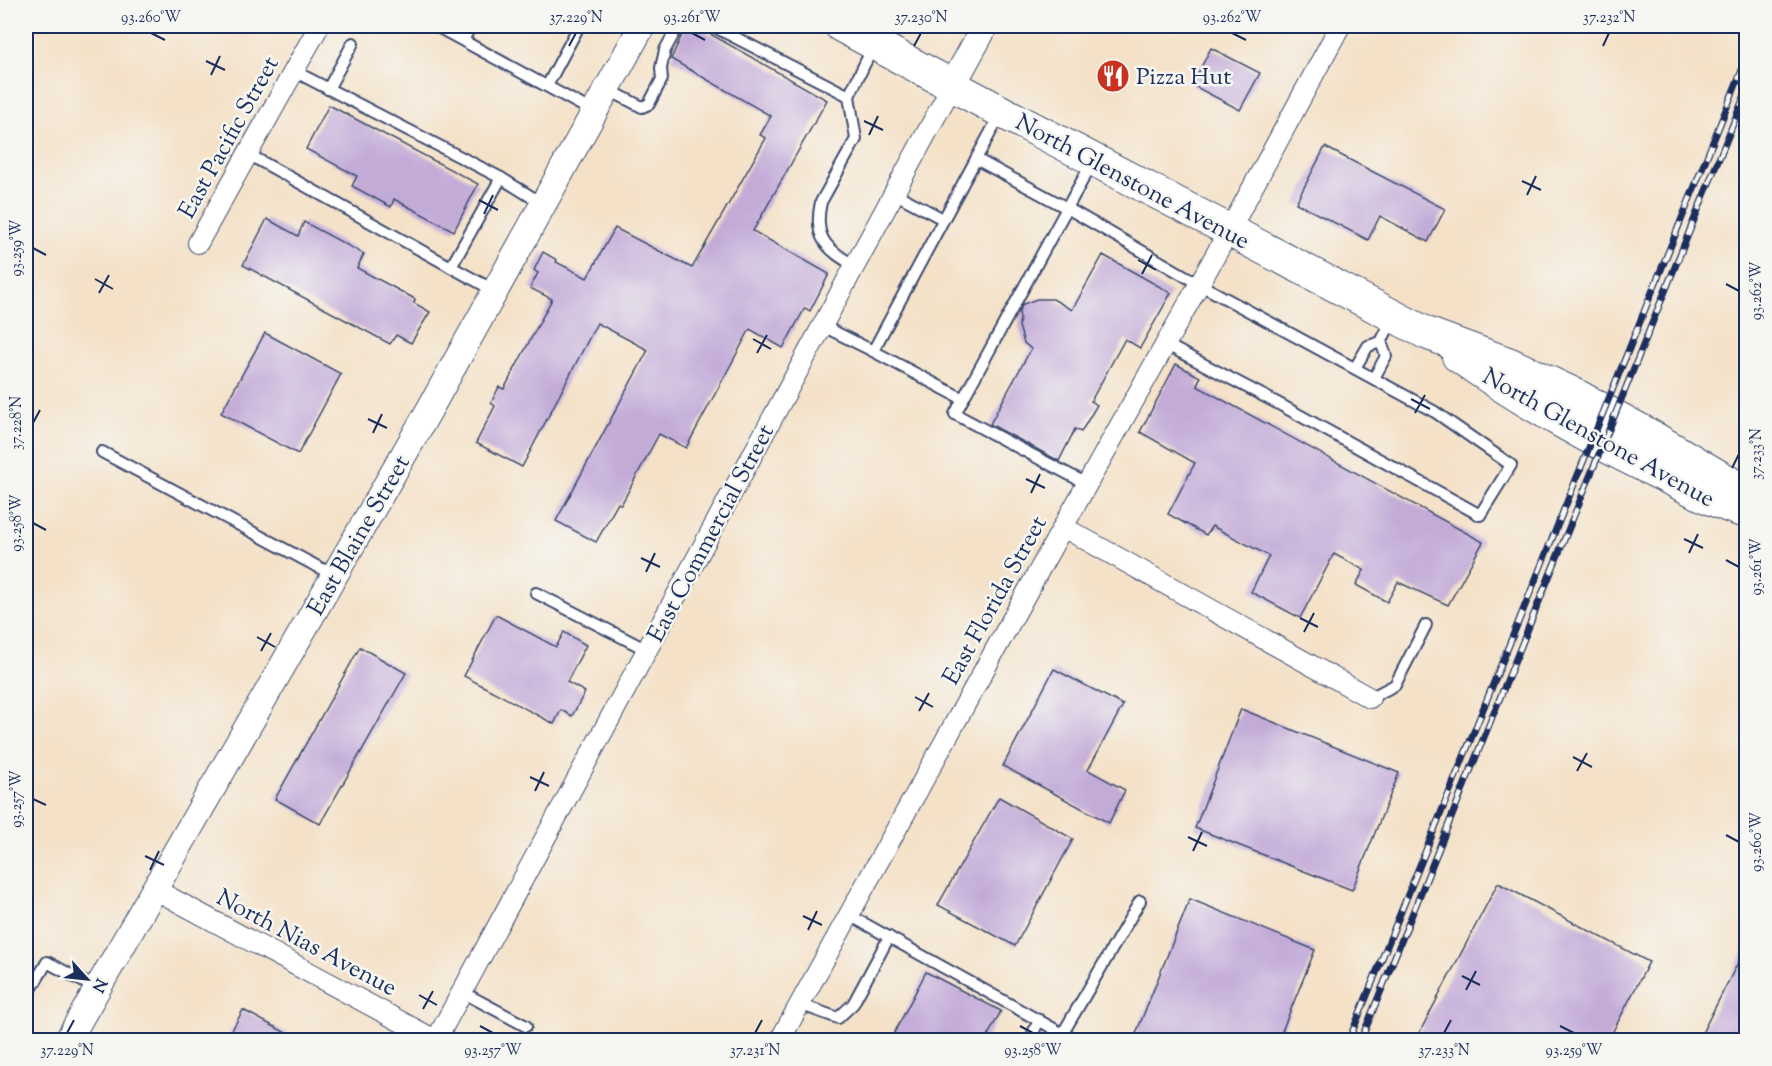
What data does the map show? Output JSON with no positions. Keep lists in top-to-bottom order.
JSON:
{
  "streets": {
    "main road": ["North Glenstone Avenue"],
    "street": [
      "East Pacific Street",
      "East Commercial Street",
      "East Blaine Street",
      "East Florida Street",
      "North Nias Avenue"
    ]
  },
  "crossings": [
    ["North Glenstone Avenue", "East Commercial Street"],
    ["North Glenstone Avenue", "East Florida Street"],
    ["East Commercial Street", "North Nias Avenue"],
    ["East Blaine Street", "North Nias Avenue"]
  ],
  "places": {
    "restaurant": ["Pizza Hut"]
  },
  "north": "bottom right",
  "coordinates": [
    "93.260°W",
    "37.229°N",
    "93.261°W",
    "37.230°N",
    "93.262°W",
    "37.232°N",
    "93.259°W",
    "37.228°N",
    "37.233°N",
    "93.258°W",
    "93.257°W",
    "37.231°N"
  ]
}
